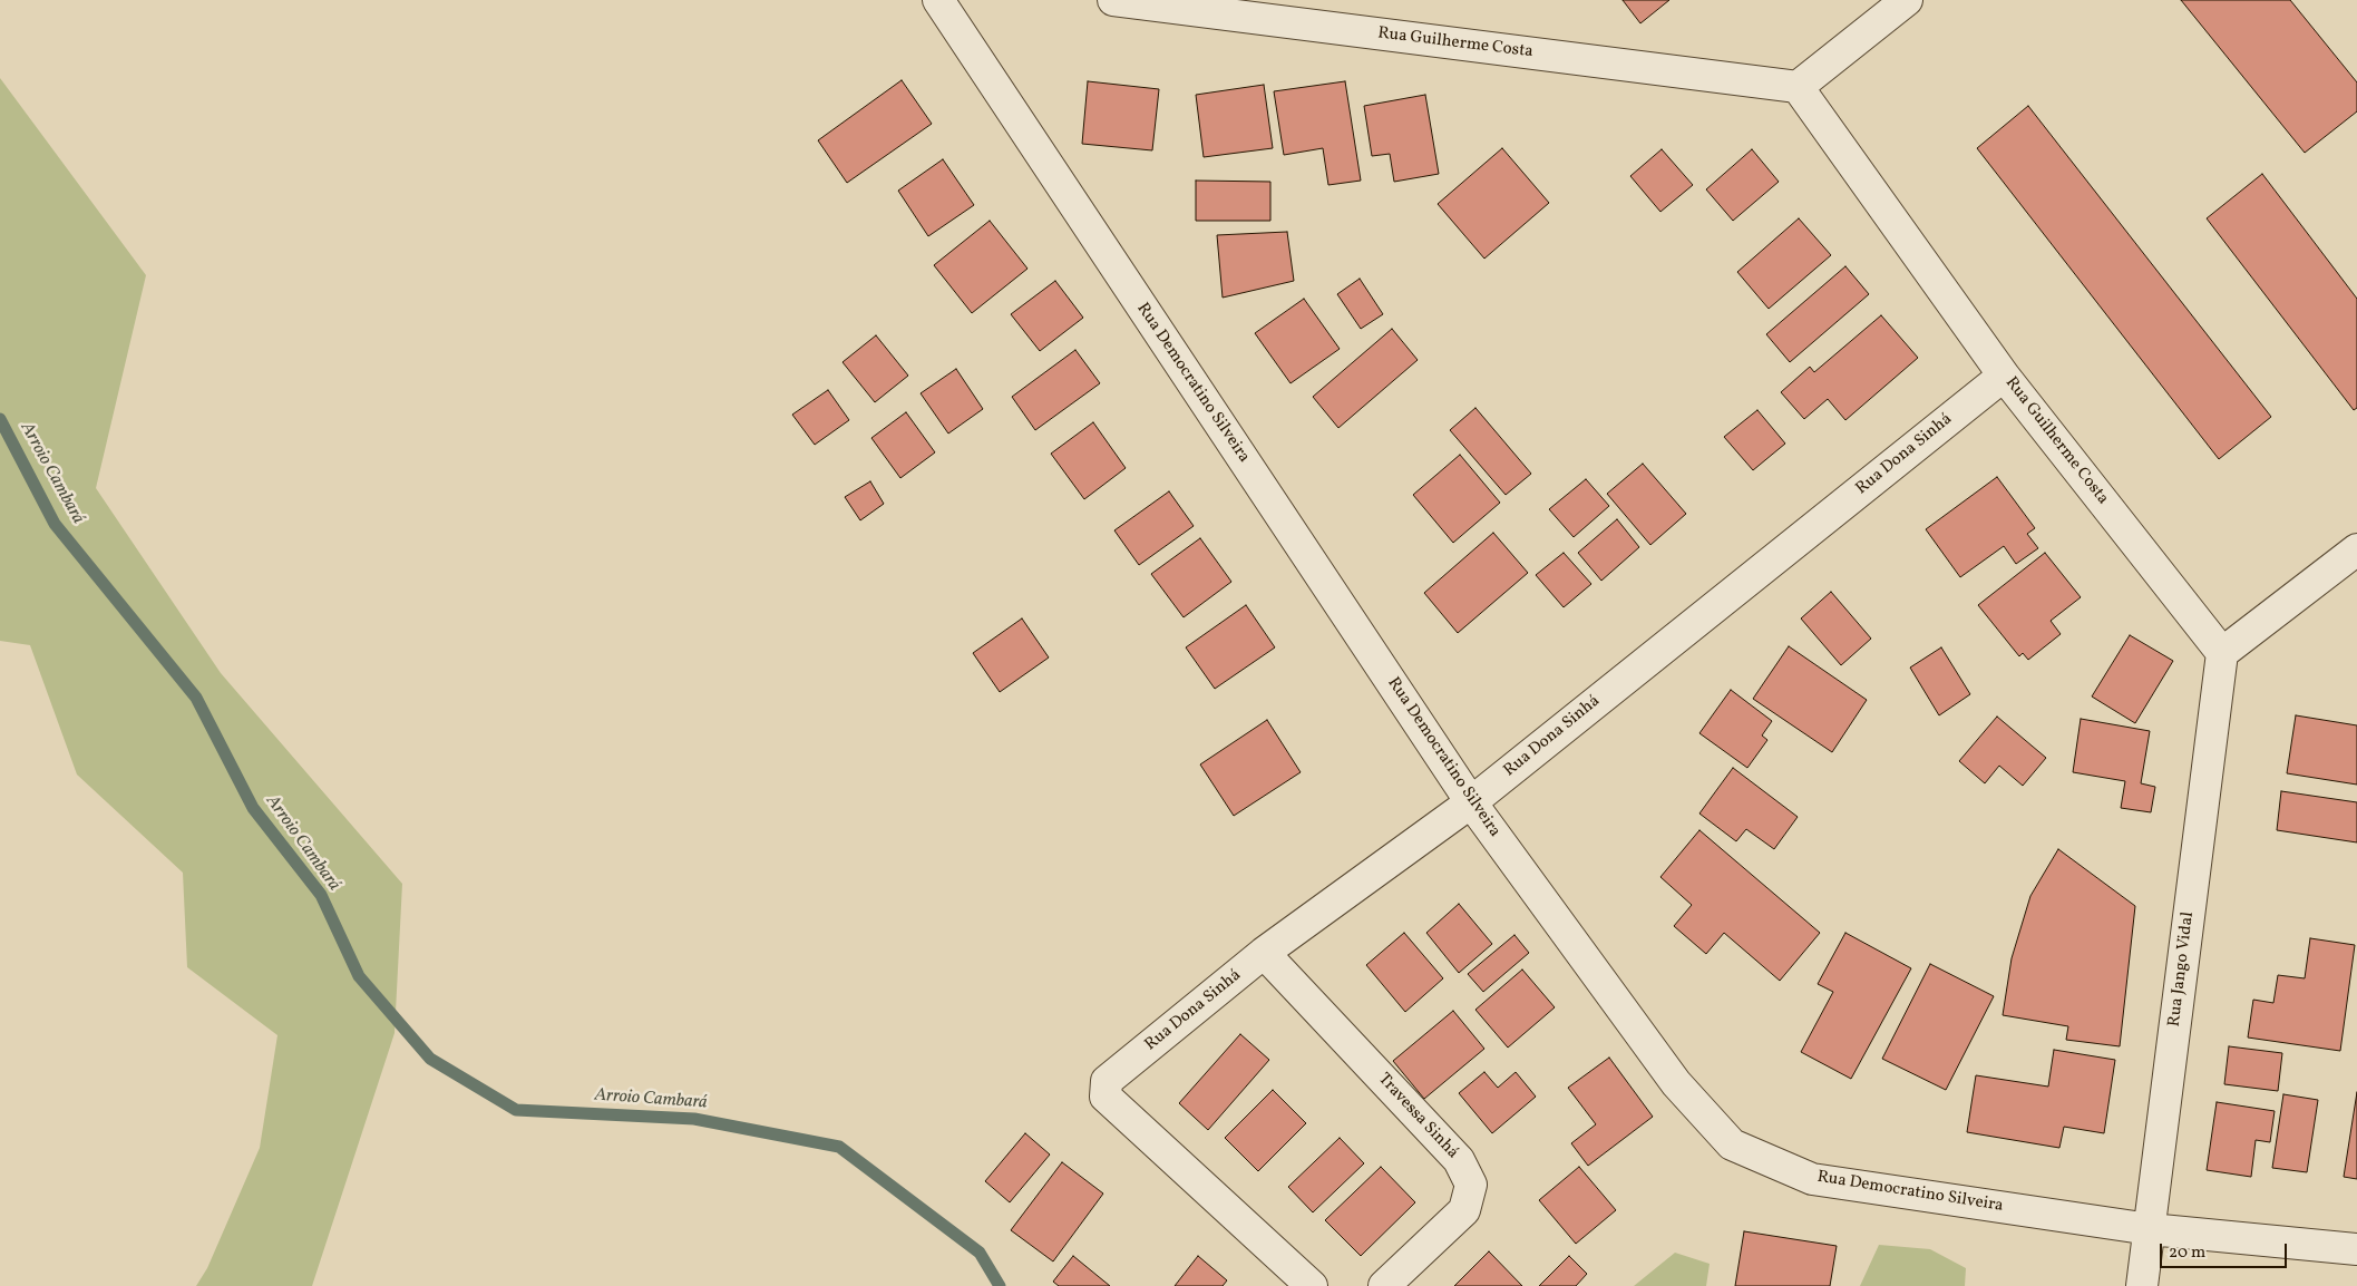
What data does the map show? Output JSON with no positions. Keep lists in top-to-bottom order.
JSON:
{
  "streets": {
    "street": [
      "Rua Guilherme Costa",
      "Rua Democratino Silveira",
      "Rua Dona Sinhá",
      "Rua Jango Vidal",
      "Travessa Sinhá"
    ]
  },
  "crossings": [
    ["Rua Guilherme Costa", "Rua Dona Sinhá"],
    ["Rua Guilherme Costa", "Rua Jango Vidal"],
    ["Rua Democratino Silveira", "Rua Dona Sinhá"],
    ["Rua Democratino Silveira", "Rua Jango Vidal"],
    ["Rua Dona Sinhá", "Travessa Sinhá"]
  ],
  "water": ["Arroio Cambará"],
  "scale_bar": "20 m"
}
